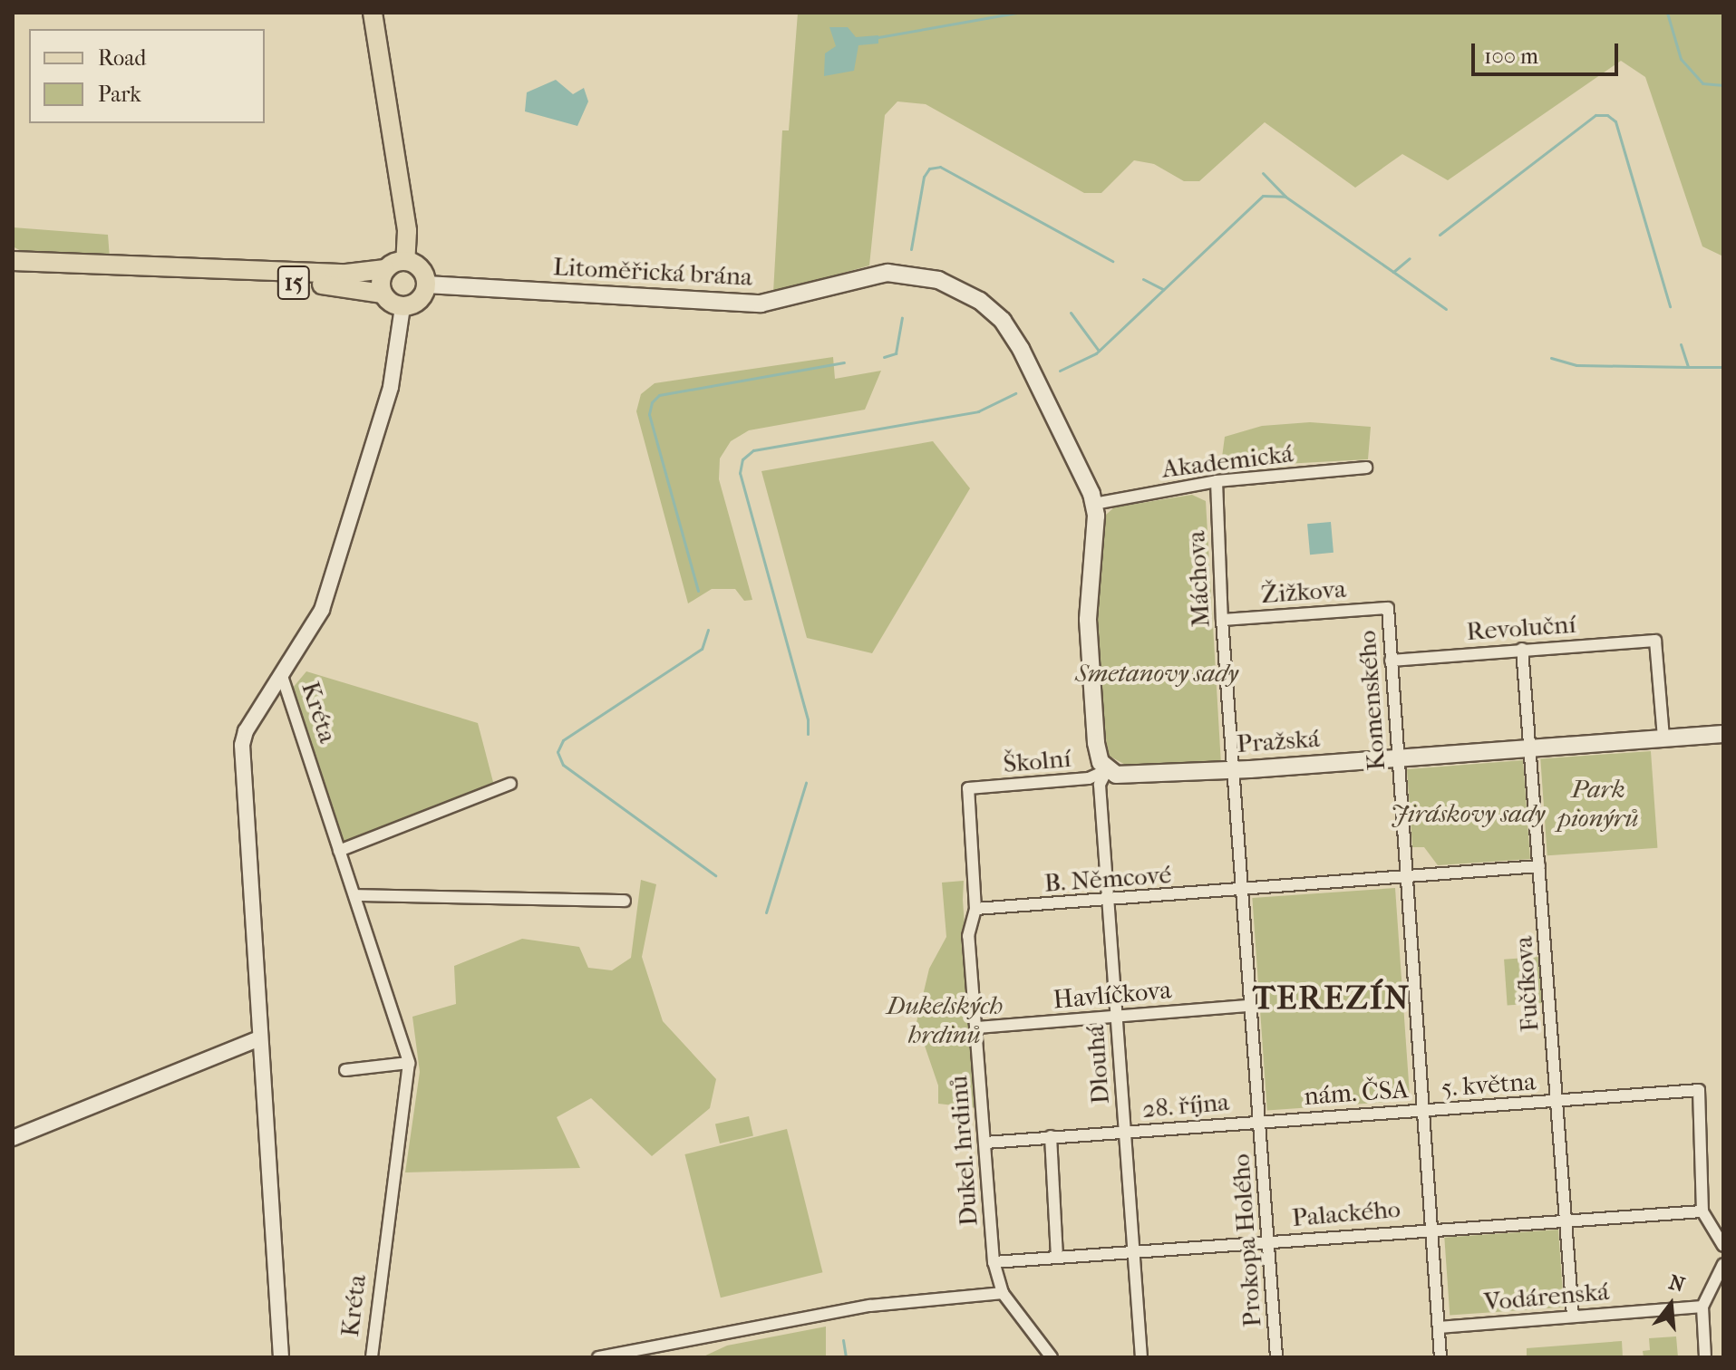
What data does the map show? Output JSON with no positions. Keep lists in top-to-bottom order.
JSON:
{
  "streets": {
    "main road": ["Litoměřická brána", "15", "Pražská"],
    "street": [
      "Akademická",
      "Máchova",
      "Žižkova",
      "Revoluční",
      "Komenského",
      "Kréta",
      "Školní",
      "B. Němcové",
      "Fučíkova",
      "Havlíčkova",
      "Dlouhá",
      "5. května",
      "nám. ČSA",
      "28. října",
      "Dukel. hrdinů",
      "Palackého",
      "Prokopa Holého",
      "Vodárenská"
    ]
  },
  "crossings": [
    ["Litoměřická brána", "15"],
    ["Litoměřická brána", "Akademická"],
    ["Akademická", "Máchova"],
    ["Máchova", "Žižkova"],
    ["Máchova", "Pražská"],
    ["Máchova", "B. Němcové"],
    ["Žižkova", "Komenského"],
    ["Revoluční", "Komenského"],
    ["Revoluční", "Pražská"],
    ["Revoluční", "Fučíkova"],
    ["Komenského", "Pražská"],
    ["Komenského", "nám. ČSA"],
    ["Pražská", "Školní"],
    ["Pražská", "Fučíkova"],
    ["Pražská", "Dlouhá"],
    ["Školní", "Dlouhá"],
    ["Školní", "Dukel. hrdinů"],
    ["B. Němcové", "Dlouhá"],
    ["B. Němcové", "Dukel. hrdinů"],
    ["Fučíkova", "5. května"],
    ["Fučíkova", "Palackého"],
    ["Fučíkova", "Vodárenská"],
    ["Havlíčkova", "Dlouhá"],
    ["Havlíčkova", "Dukel. hrdinů"],
    ["Dlouhá", "28. října"],
    ["Dlouhá", "Palackého"],
    ["5. května", "nám. ČSA"],
    ["5. května", "Palackého"],
    ["nám. ČSA", "28. října"],
    ["nám. ČSA", "Prokopa Holého"],
    ["28. října", "Dukel. hrdinů"],
    ["28. října", "Prokopa Holého"],
    ["Dukel. hrdinů", "Palackého"],
    ["Palackého", "Prokopa Holého"]
  ],
  "districts": ["TEREZÍN"],
  "parks": [
    "Smetanovy sady",
    "Park pionýrů",
    "Jiráskovy sady",
    "Dukelských hrdinů"
  ],
  "legend": ["Road", "Park"],
  "scale_bar": "100 m",
  "north": "top"
}
